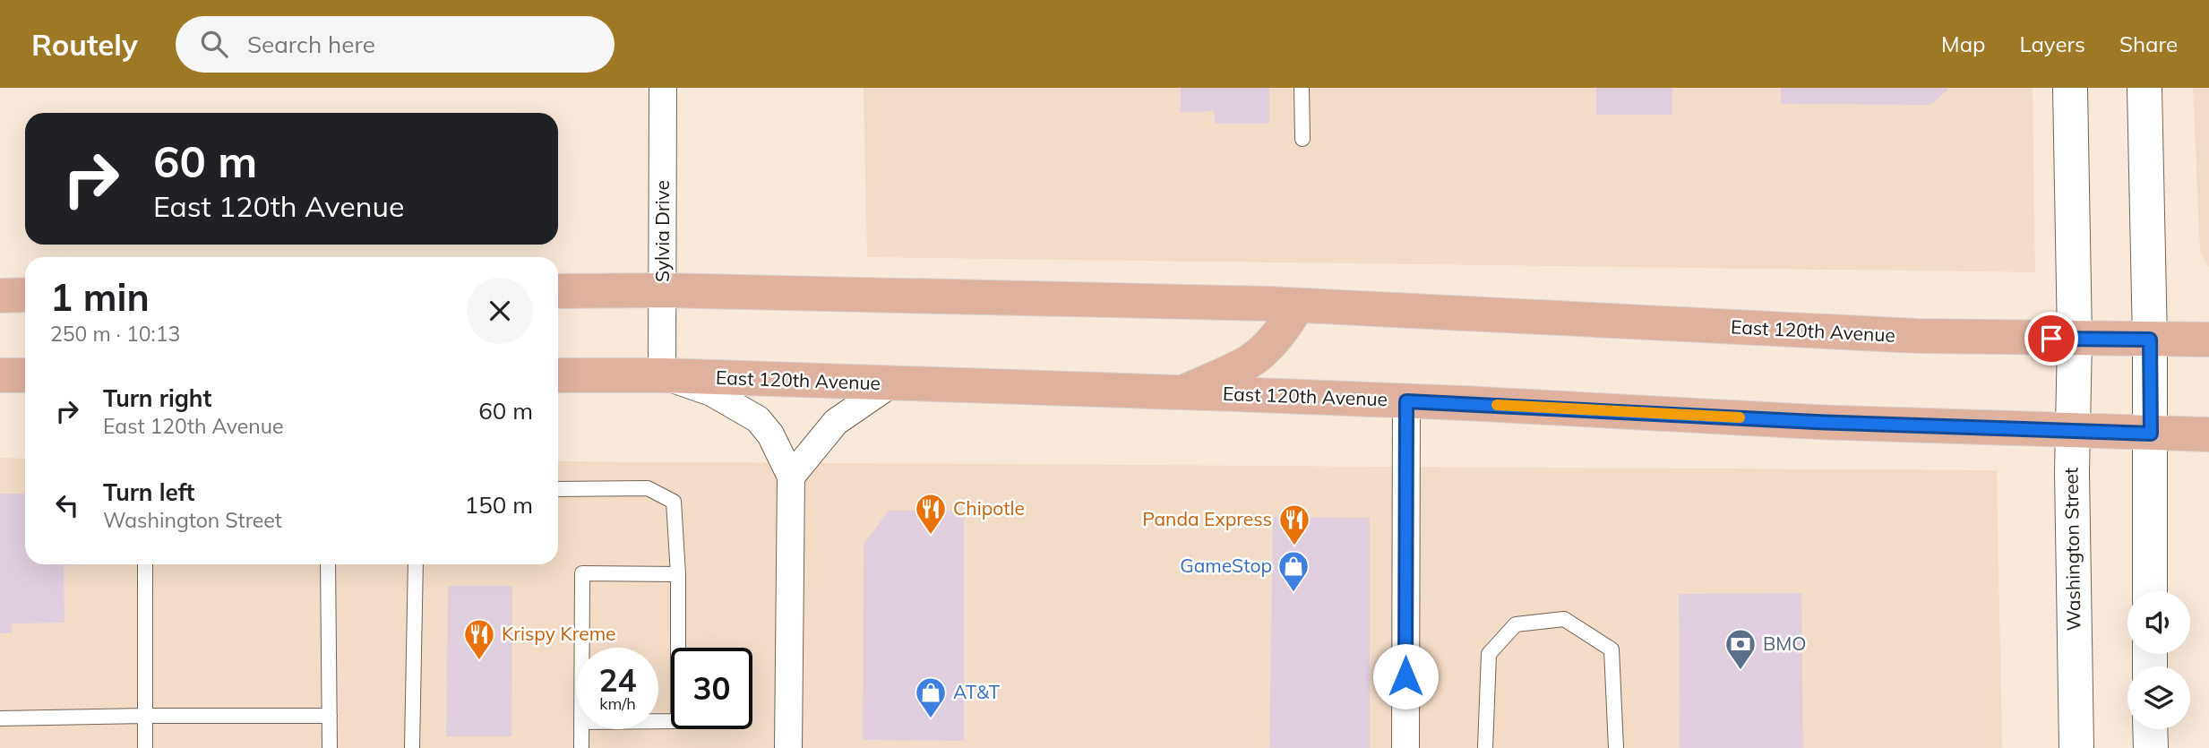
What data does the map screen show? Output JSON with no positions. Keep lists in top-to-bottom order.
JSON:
{
  "streets": {
    "main road": ["East 120th Avenue", "Washington Street"],
    "street": ["Sylvia Drive"]
  },
  "crossings": [
    ["Sylvia Drive", "East 120th Avenue"],
    ["East 120th Avenue", "Washington Street"]
  ],
  "places": {
    "restaurant": ["Chipotle", "Panda Express", "Krispy Kreme"],
    "shop": ["GameStop", "AT&T"],
    "bank": ["BMO"]
  },
  "page": {
    "header": "Routely",
    "search": "Search here",
    "nav": ["Map", "Layers", "Share"],
    "turn": ["60 m", "East 120th Avenue"],
    "heading": ["1 min", "250 m · 10:13"],
    "list": [
      {
        "name": "Turn right",
        "note": "East 120th Avenue",
        "value": "60 m"
      },
      {
        "name": "Turn left",
        "note": "Washington Street",
        "value": "150 m"
      }
    ],
    "speed": "24 km/h",
    "limit": "30"
  }
}
